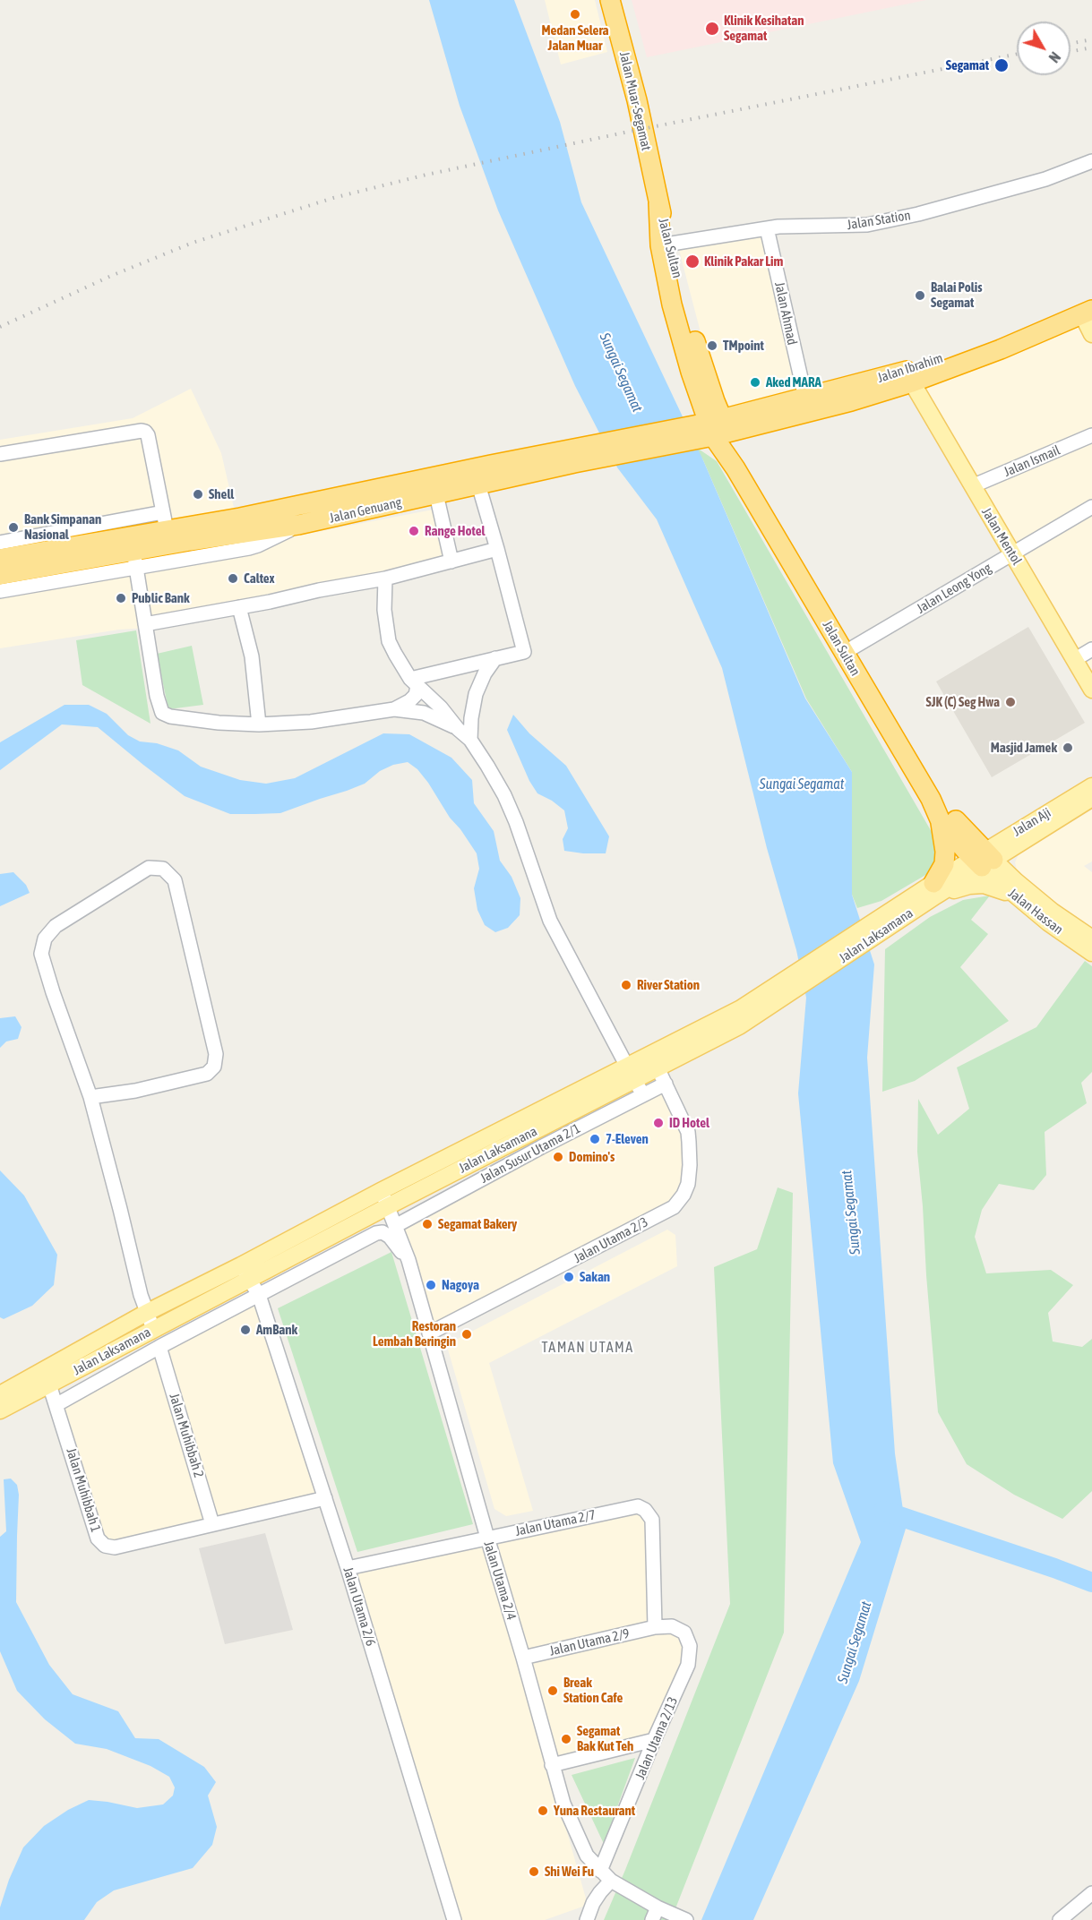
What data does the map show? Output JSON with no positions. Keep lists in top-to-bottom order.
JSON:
{
  "streets": {
    "highway": [
      "Jalan Muar-Segamat",
      "Jalan Sultan",
      "Jalan Ibrahim",
      "Jalan Genuang"
    ],
    "main road": [
      "Jalan Mentol",
      "Jalan Aji",
      "Jalan Hassan",
      "Jalan Laksamana"
    ],
    "street": [
      "Jalan Station",
      "Jalan Ahmad",
      "Jalan Ismail",
      "Jalan Leong Yong",
      "Jalan Susur Utama 2/1",
      "Jalan Utama 2/3",
      "Jalan Muhibbah 2",
      "Jalan Muhibbah 1",
      "Jalan Utama 2/7",
      "Jalan Utama 2/4",
      "Jalan Utama 2/6",
      "Jalan Utama 2/9",
      "Jalan Utama 2/13"
    ]
  },
  "crossings": [
    ["Jalan Muar-Segamat", "Jalan Sultan"],
    ["Jalan Station", "Jalan Sultan"],
    ["Jalan Station", "Jalan Ahmad"],
    ["Jalan Sultan", "Jalan Ibrahim"],
    ["Jalan Sultan", "Jalan Genuang"],
    ["Jalan Sultan", "Jalan Leong Yong"],
    ["Jalan Sultan", "Jalan Aji"],
    ["Jalan Sultan", "Jalan Hassan"],
    ["Jalan Sultan", "Jalan Laksamana"],
    ["Jalan Ahmad", "Jalan Ibrahim"],
    ["Jalan Ibrahim", "Jalan Genuang"],
    ["Jalan Ibrahim", "Jalan Mentol"],
    ["Jalan Ismail", "Jalan Mentol"],
    ["Jalan Mentol", "Jalan Leong Yong"],
    ["Jalan Aji", "Jalan Hassan"],
    ["Jalan Aji", "Jalan Laksamana"],
    ["Jalan Hassan", "Jalan Laksamana"],
    ["Jalan Laksamana", "Jalan Utama 2/3"],
    ["Jalan Laksamana", "Jalan Muhibbah 1"],
    ["Jalan Laksamana", "Jalan Utama 2/4"],
    ["Jalan Laksamana", "Jalan Utama 2/6"],
    ["Jalan Susur Utama 2/1", "Jalan Utama 2/3"],
    ["Jalan Susur Utama 2/1", "Jalan Utama 2/4"],
    ["Jalan Utama 2/3", "Jalan Utama 2/4"],
    ["Jalan Muhibbah 2", "Jalan Muhibbah 1"],
    ["Jalan Muhibbah 1", "Jalan Utama 2/6"],
    ["Jalan Utama 2/7", "Jalan Utama 2/4"],
    ["Jalan Utama 2/7", "Jalan Utama 2/6"],
    ["Jalan Utama 2/7", "Jalan Utama 2/9"],
    ["Jalan Utama 2/7", "Jalan Utama 2/13"],
    ["Jalan Utama 2/4", "Jalan Utama 2/9"],
    ["Jalan Utama 2/4", "Jalan Utama 2/13"],
    ["Jalan Utama 2/9", "Jalan Utama 2/13"]
  ],
  "districts": ["TAMAN UTAMA"],
  "water": ["Sungai Segamat"],
  "places": [
    "Medan Selera Jalan Muar",
    "Klinik Kesihatan Segamat",
    "Segamat",
    "Klinik Pakar Lim",
    "Balai Polis Segamat",
    "TMpoint",
    "Aked MARA",
    "Shell",
    "Bank Simpanan Nasional",
    "Range Hotel",
    "Caltex",
    "Public Bank",
    "SJK (C) Seg Hwa",
    "Masjid Jamek",
    "River Station",
    "ID Hotel",
    "7-Eleven",
    "Domino's",
    "Segamat Bakery",
    "Sakan",
    "Nagoya",
    "AmBank",
    "Restoran Lembah Beringin",
    "Break Station Cafe",
    "Segamat Bak Kut Teh",
    "Yuna Restaurant",
    "Shi Wei Fu"
  ],
  "north": "bottom right"
}
